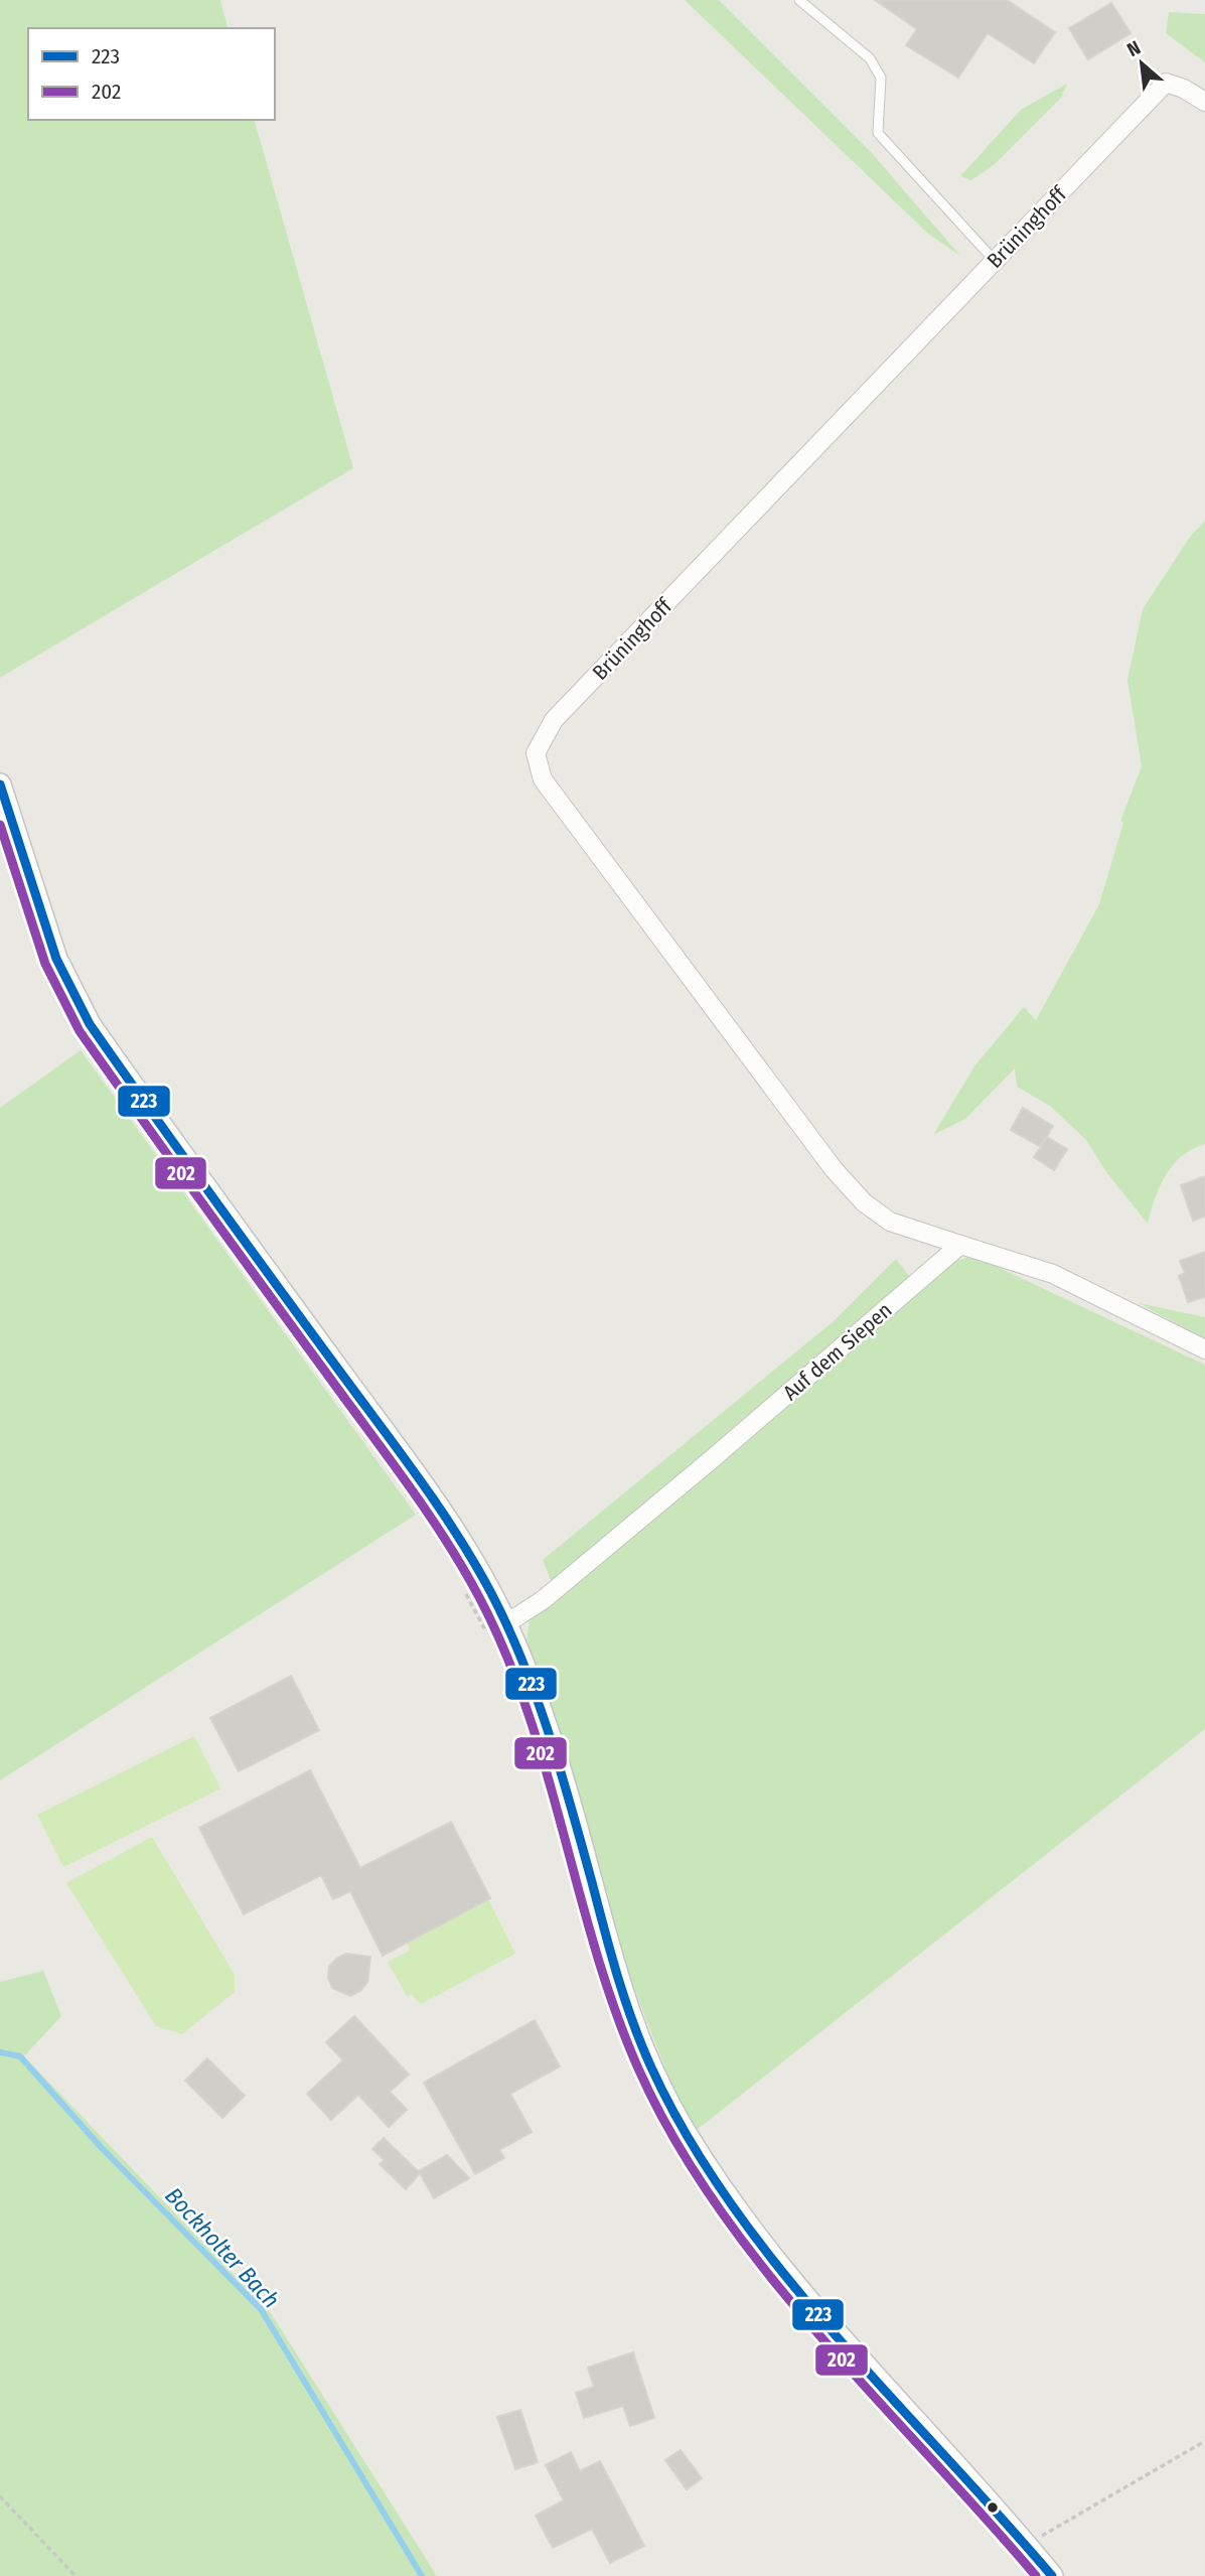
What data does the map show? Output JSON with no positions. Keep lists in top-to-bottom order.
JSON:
{
  "streets": {
    "street": ["Brüninghoff", "Auf dem Siepen"]
  },
  "crossings": [
    ["Brüninghoff", "Auf dem Siepen"]
  ],
  "water": ["Bockholter Bach"],
  "lines": ["transit line 223", "transit line 202"],
  "legend": ["223", "202"],
  "north": "top left"
}
